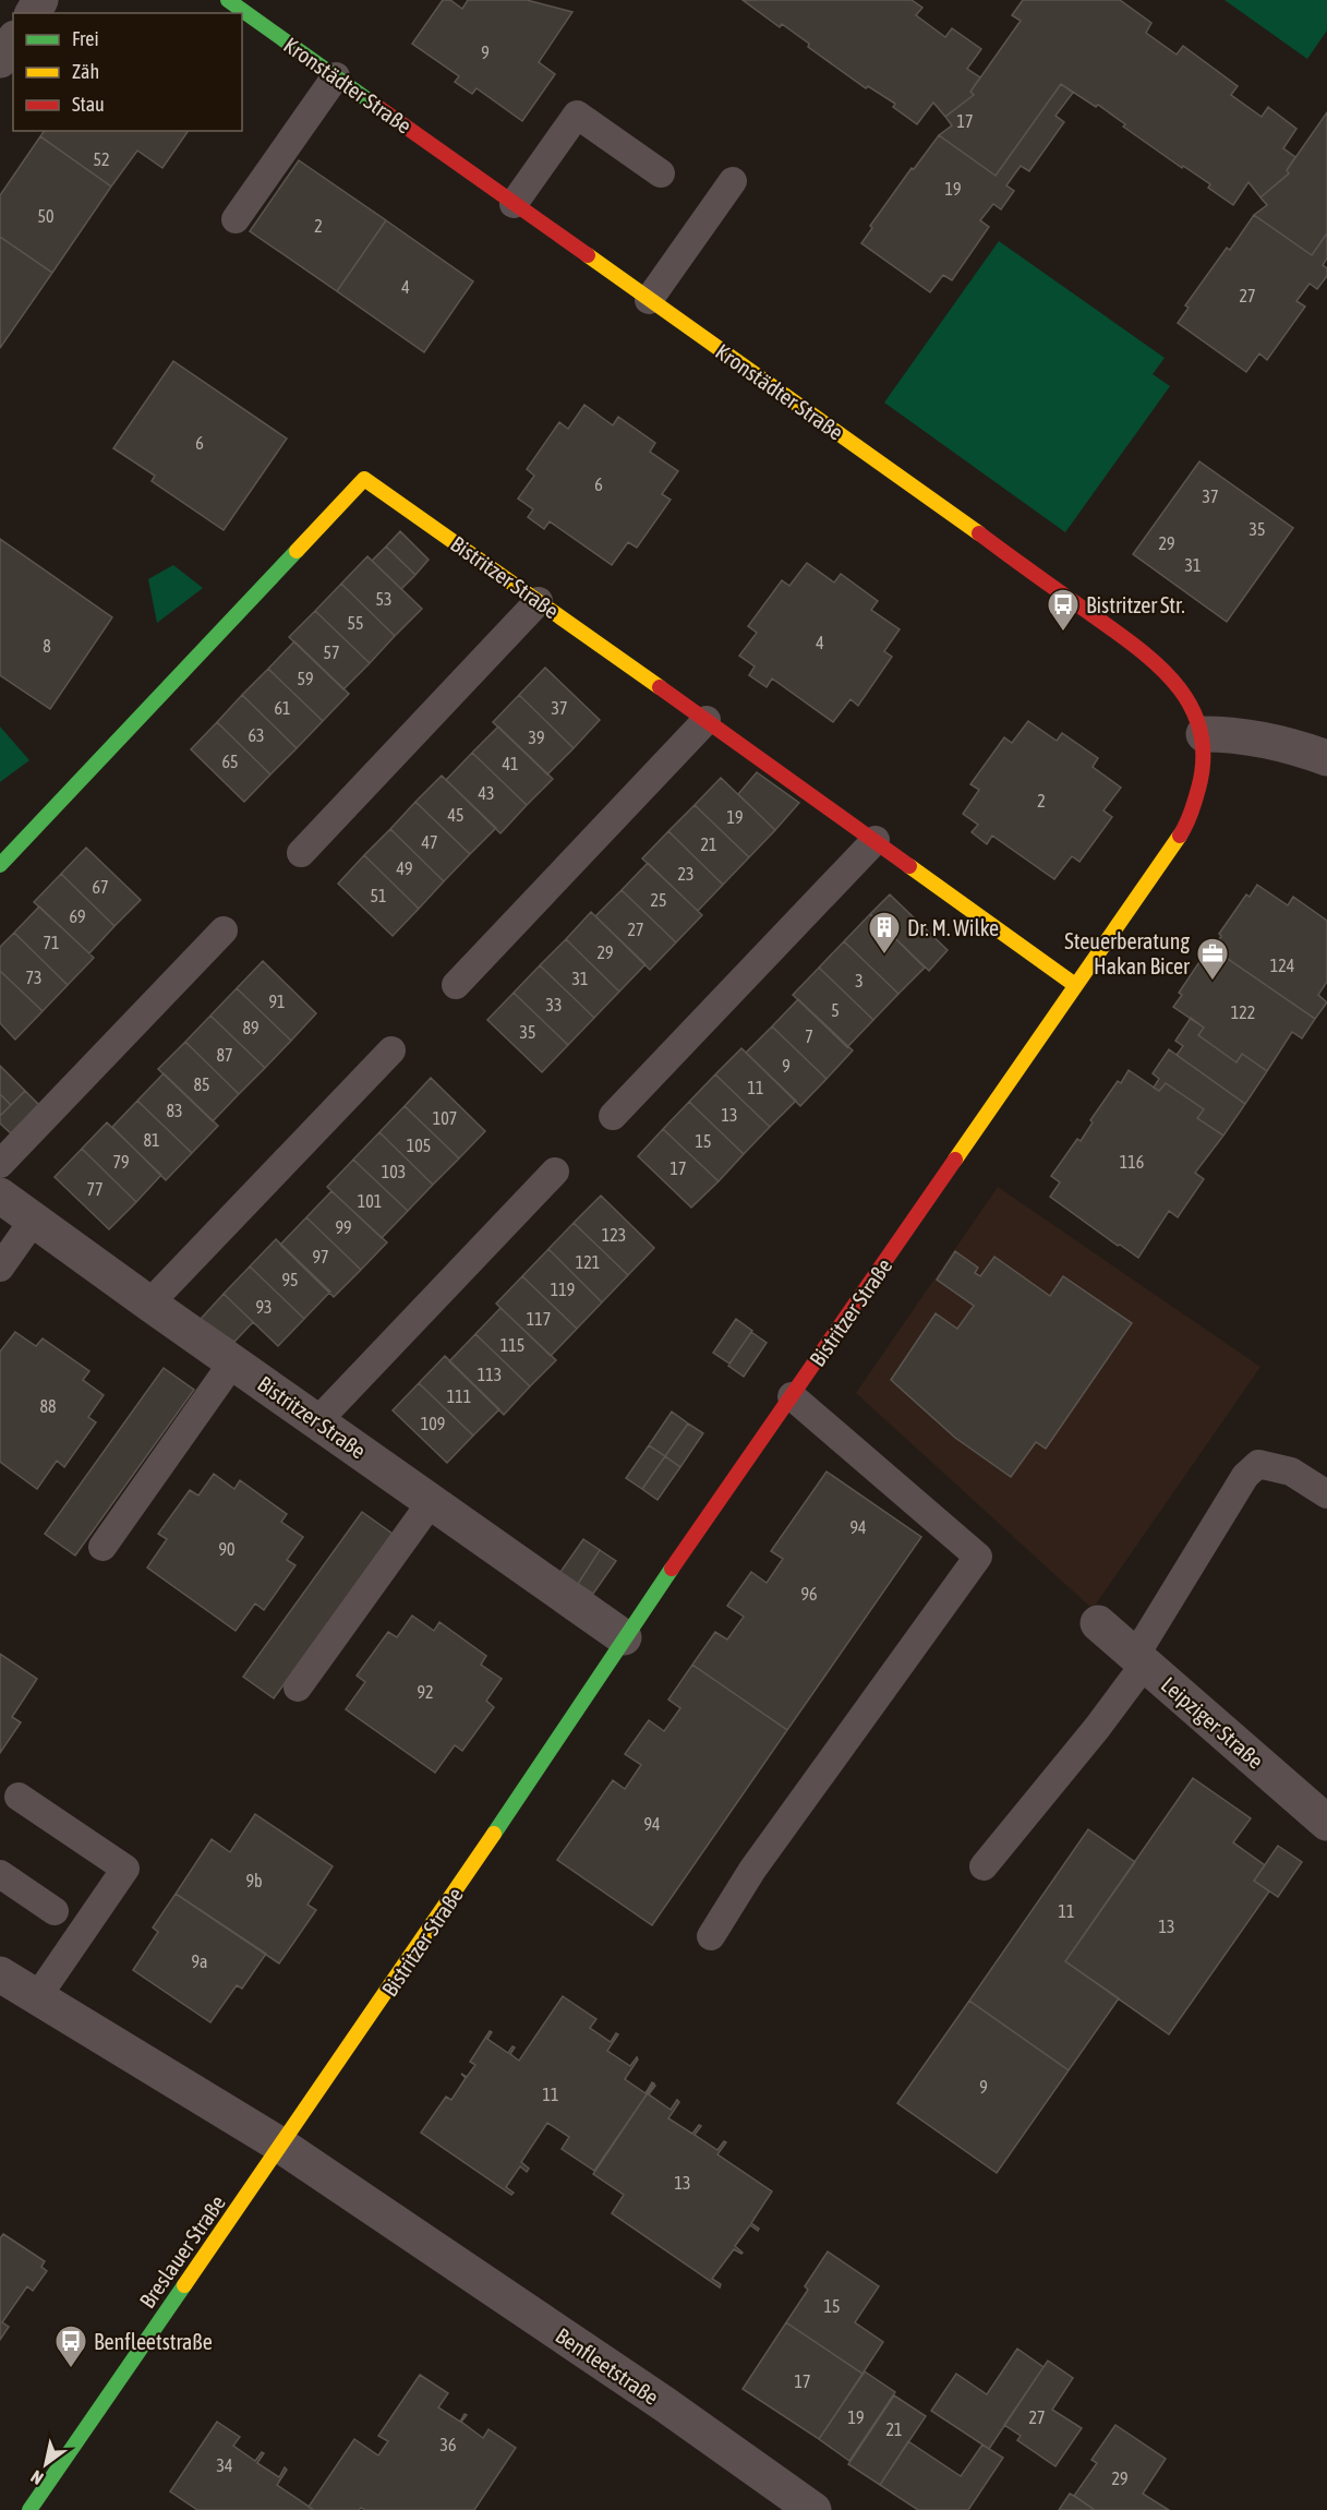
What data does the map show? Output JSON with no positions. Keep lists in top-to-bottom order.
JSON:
{
  "streets": {
    "street": [
      "Kronstädter Straße",
      "Bistritzer Straße",
      "Leipziger Straße",
      "Breslauer Straße",
      "Benfleetstraße"
    ]
  },
  "crossings": [
    ["Kronstädter Straße", "Bistritzer Straße"],
    ["Bistritzer Straße", "Breslauer Straße"],
    ["Bistritzer Straße", "Benfleetstraße"],
    ["Breslauer Straße", "Benfleetstraße"]
  ],
  "places": {
    "bus stop": ["Bistritzer Str.", "Benfleetstraße"],
    "building": ["Dr. M. Wilke"],
    "office": ["Steuerberatung Hakan Bicer"]
  },
  "house_numbers": [
    "9",
    "17",
    "52",
    "19",
    "50",
    "2",
    "4",
    "27",
    "6",
    "6",
    "37",
    "35",
    "29",
    "31",
    "53",
    "55",
    "4",
    "8",
    "57",
    "59",
    "61",
    "37",
    "63",
    "39",
    "65",
    "41",
    "43",
    "2",
    "45",
    "19",
    "47",
    "21",
    "49",
    "23",
    "67",
    "51",
    "25",
    "69",
    "27",
    "71",
    "29",
    "124",
    "73",
    "31",
    "3",
    "91",
    "33",
    "5",
    "122",
    "89",
    "35",
    "7",
    "87",
    "9",
    "85",
    "11",
    "83",
    "13",
    "107",
    "81",
    "15",
    "105",
    "79",
    "116",
    "17",
    "103",
    "77",
    "101",
    "99",
    "123",
    "97",
    "121",
    "95",
    "119",
    "93",
    "117",
    "115",
    "113",
    "111",
    "88",
    "109",
    "94",
    "90",
    "96",
    "92",
    "94",
    "9b",
    "11",
    "13",
    "9a",
    "9",
    "11",
    "13",
    "15",
    "17",
    "19",
    "27",
    "21",
    "36",
    "34",
    "29"
  ],
  "legend": ["Frei", "Zäh", "Stau"],
  "north": "bottom left"
}
